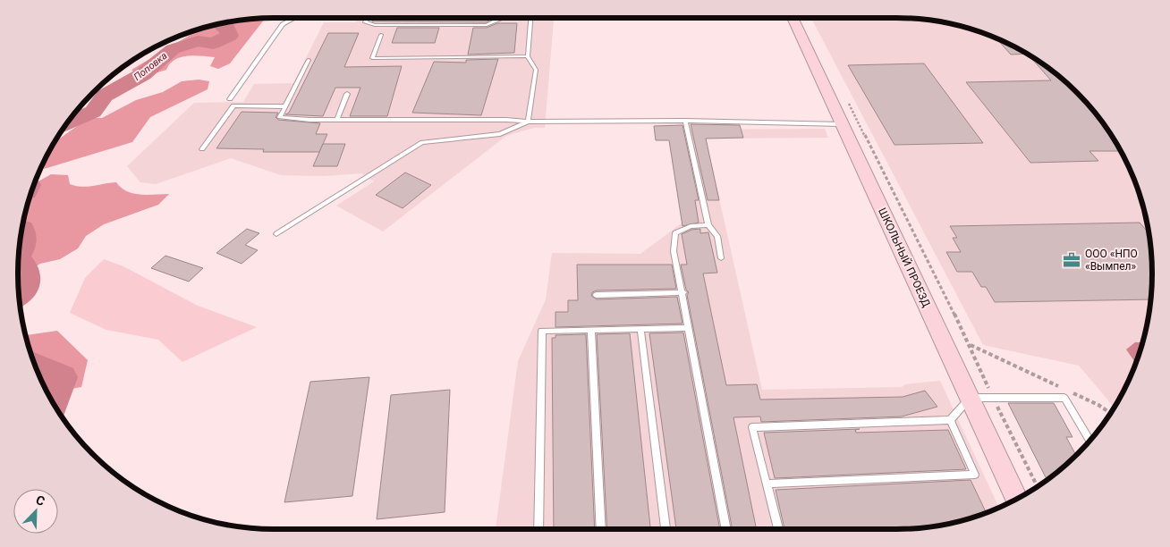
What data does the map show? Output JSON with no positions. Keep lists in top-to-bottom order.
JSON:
{
  "streets": {
    "street": ["ШКОЛЬНЫЙ ПРОЕЗД"]
  },
  "water": ["Поповка"],
  "places": {
    "office": ["ООО «НПО «Вымпел»"]
  },
  "north": "top right"
}
